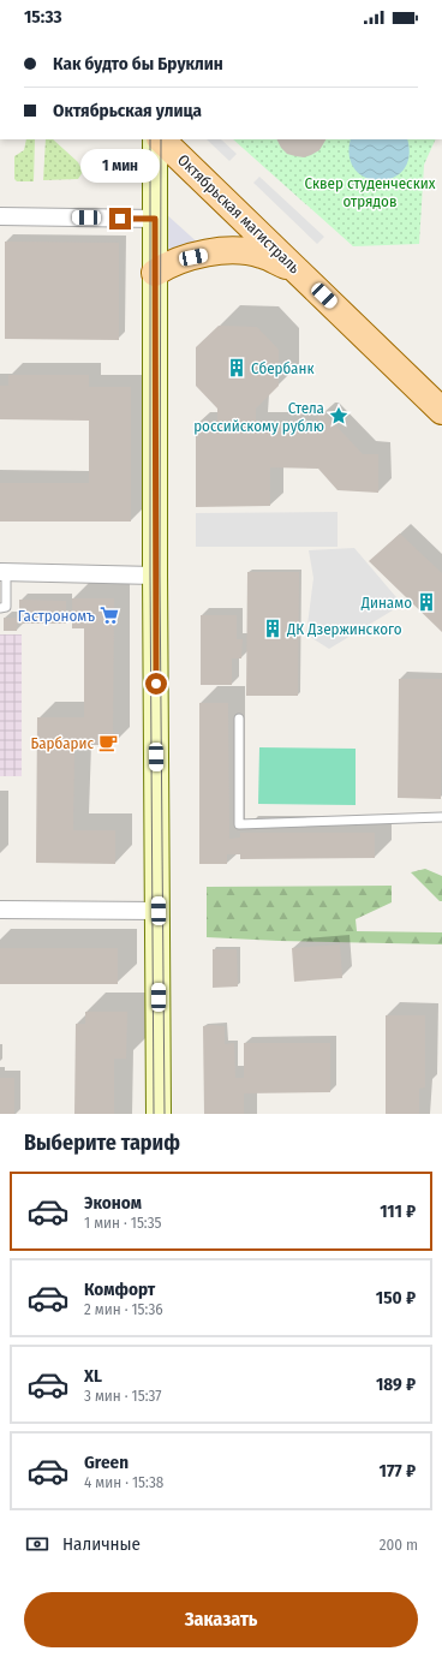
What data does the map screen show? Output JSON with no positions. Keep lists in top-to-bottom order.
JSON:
{
  "streets": {
    "main road": ["Октябрьская магистраль"]
  },
  "parks": ["Сквер студенческих отрядов"],
  "places": {
    "building": ["Сбербанк", "Динамо", "ДК Дзержинского"],
    "place": ["Стела российскому рублю"],
    "supermarket": ["Гастрономъ"],
    "cafe": ["Барбарис"]
  },
  "page": {
    "status": "15:33",
    "banner": ["Как будто бы Бруклин", "Октябрьская улица"],
    "bubble": "1 мин",
    "heading": "Выберите тариф",
    "list": [
      {
        "name": "Эконом",
        "note": "1 мин · 15:35",
        "value": "111 ₽"
      },
      {
        "name": "Комфорт",
        "note": "2 мин · 15:36",
        "value": "150 ₽"
      },
      {
        "name": "XL",
        "note": "3 мин · 15:37",
        "value": "189 ₽"
      },
      {
        "name": "Green",
        "note": "4 мин · 15:38",
        "value": "177 ₽"
      }
    ],
    "pay": ["Наличные", "200 m"],
    "buttons": "Заказать"
  }
}
